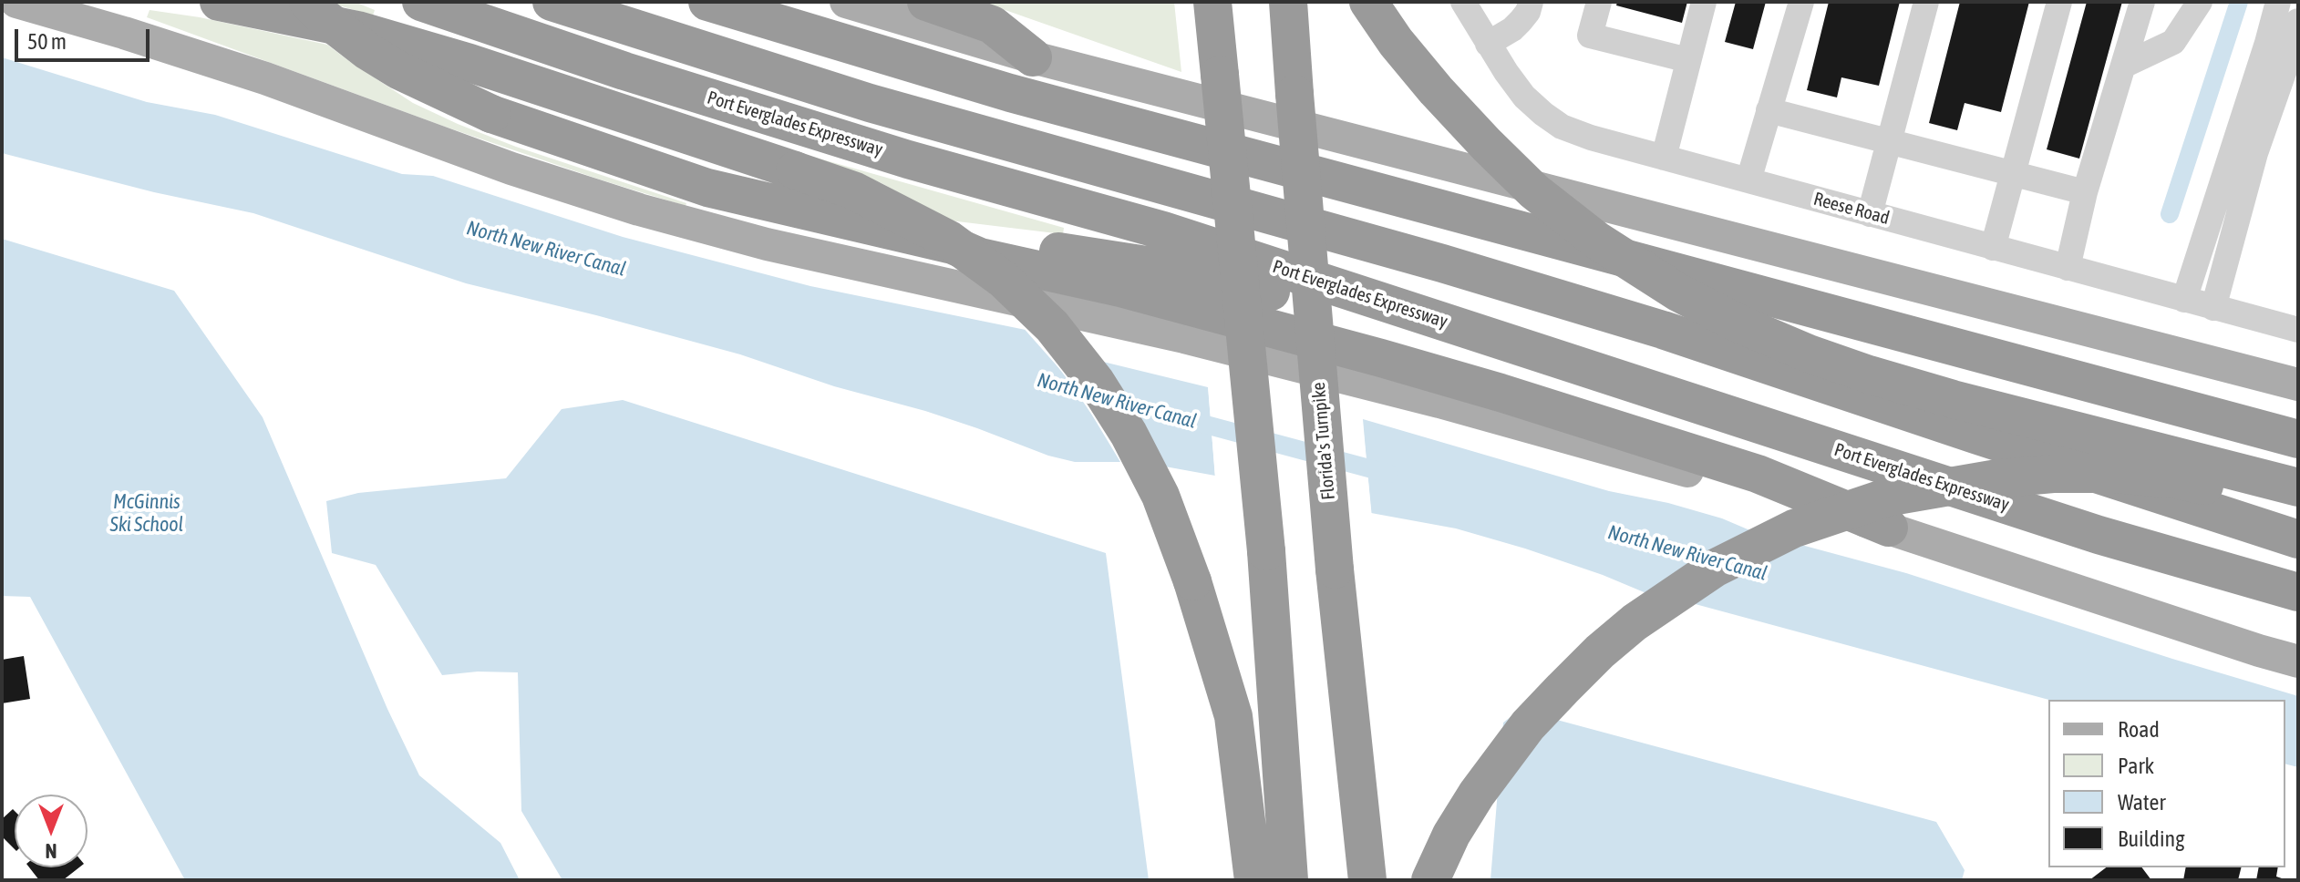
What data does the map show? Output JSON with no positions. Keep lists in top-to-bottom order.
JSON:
{
  "streets": {
    "highway": ["Port Everglades Expressway", "Florida's Turnpike"],
    "street": ["Reese Road"]
  },
  "water": ["North New River Canal", "McGinnis Ski School"],
  "legend": [
    "Road",
    "Park",
    "Water",
    "Building"
  ],
  "scale_bar": "50 m",
  "north": "bottom"
}
